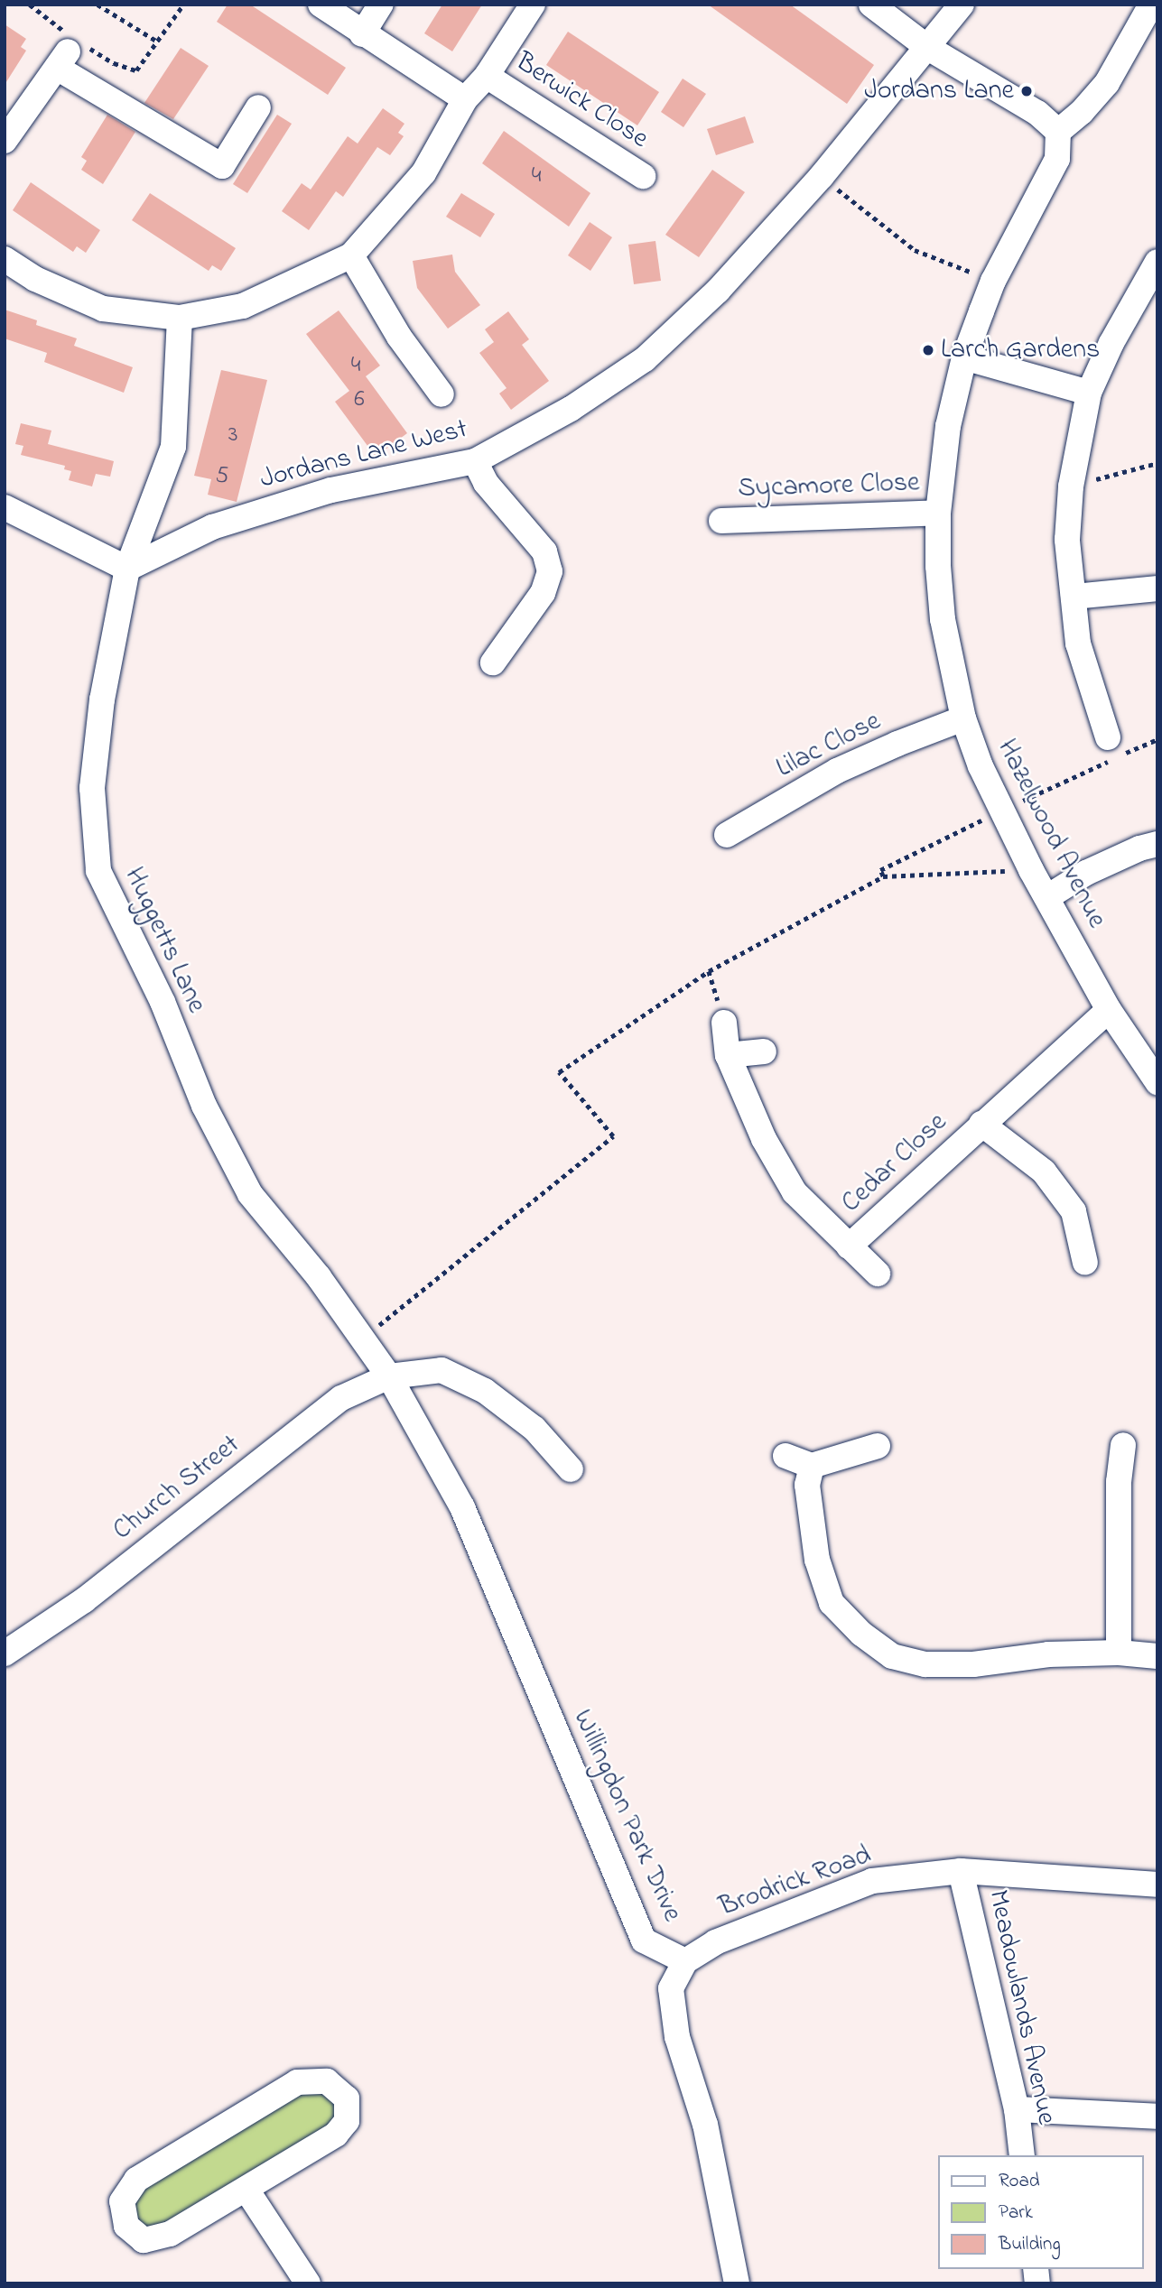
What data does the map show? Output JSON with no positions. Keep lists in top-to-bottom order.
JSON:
{
  "streets": {
    "street": [
      "Berwick Close",
      "Jordans Lane West",
      "Sycamore Close",
      "Lilac Close",
      "Hazelwood Avenue",
      "Huggetts Lane",
      "Cedar Close",
      "Church Street",
      "Willingdon Park Drive",
      "Brodrick Road",
      "Meadowlands Avenue"
    ]
  },
  "crossings": [
    ["Jordans Lane West", "Huggetts Lane"],
    ["Sycamore Close", "Hazelwood Avenue"],
    ["Lilac Close", "Hazelwood Avenue"],
    ["Hazelwood Avenue", "Cedar Close"],
    ["Huggetts Lane", "Church Street"],
    ["Huggetts Lane", "Willingdon Park Drive"],
    ["Church Street", "Willingdon Park Drive"],
    ["Willingdon Park Drive", "Brodrick Road"],
    ["Brodrick Road", "Meadowlands Avenue"]
  ],
  "places": ["Jordans Lane", "Larch Gardens"],
  "house_numbers": [
    "4",
    "4",
    "6",
    "3",
    "5"
  ],
  "legend": ["Road", "Park", "Building"]
}
